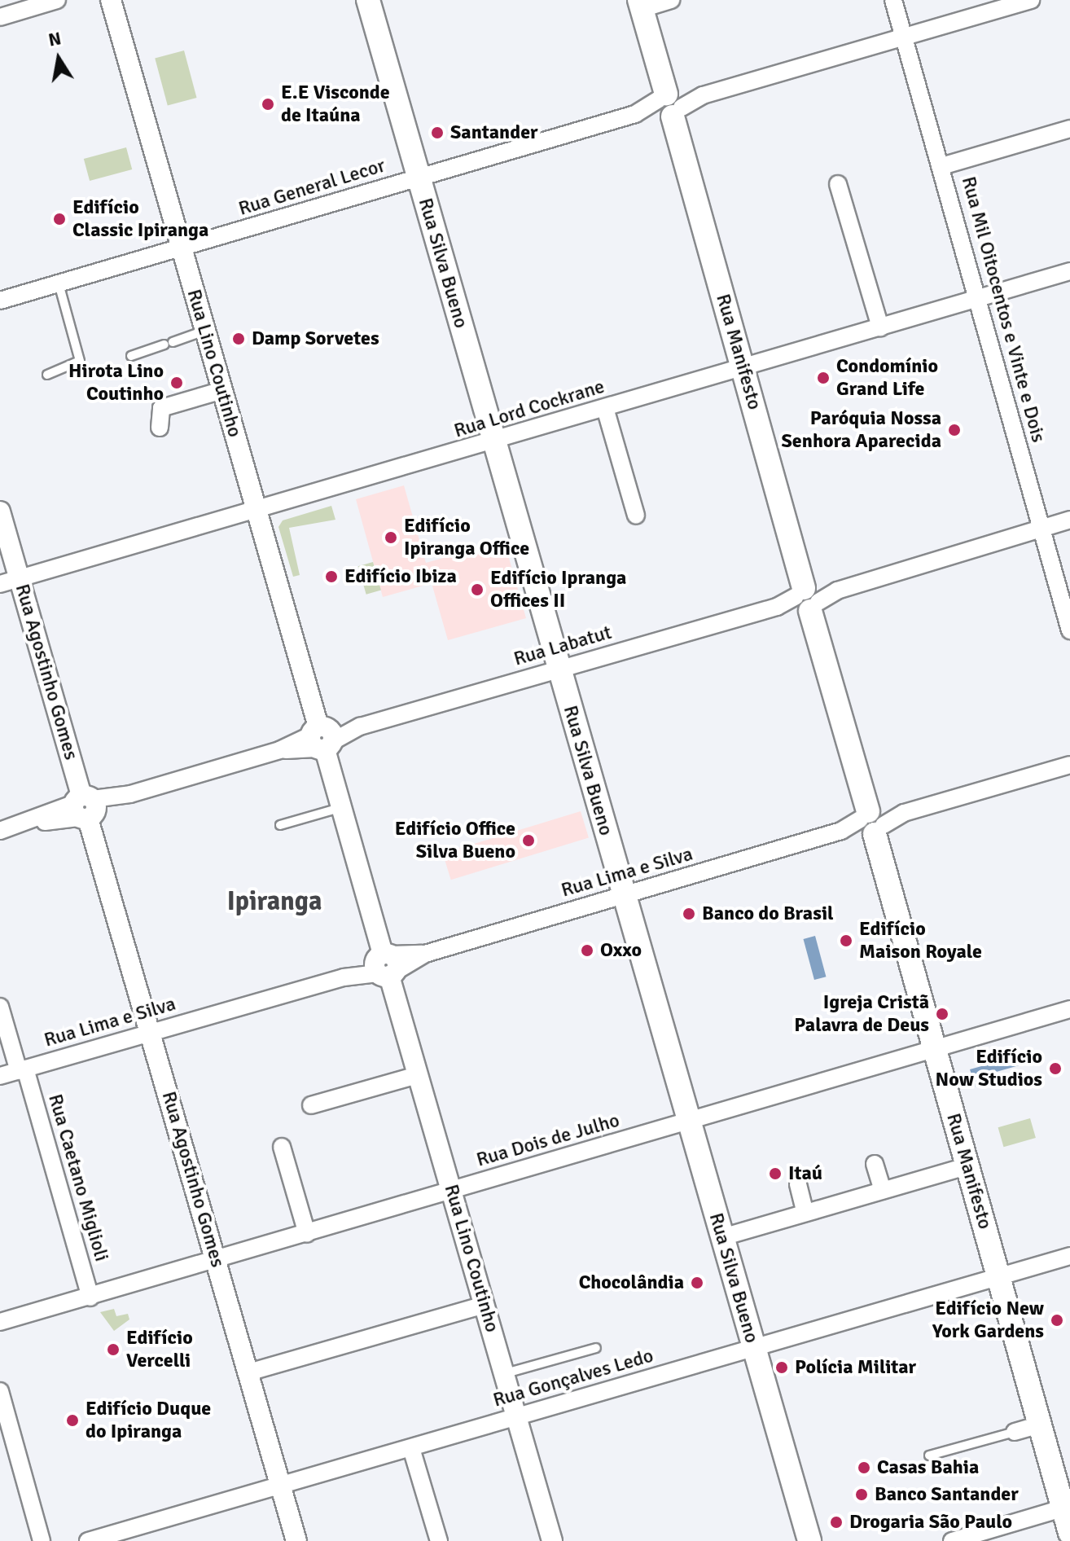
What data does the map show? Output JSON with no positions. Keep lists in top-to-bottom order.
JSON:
{
  "streets": {
    "main road": ["Rua Silva Bueno", "Rua Manifesto"],
    "street": [
      "Rua General Lecor",
      "Rua Mil Oitocentos e Vinte e Dois",
      "Rua Lino Coutinho",
      "Rua Lord Cockrane",
      "Rua Labatut",
      "Rua Agostinho Gomes",
      "Rua Lima e Silva",
      "Rua Dois de Julho",
      "Rua Caetano Miglioli",
      "Rua Gonçalves Ledo"
    ]
  },
  "crossings": [
    ["Rua General Lecor", "Rua Silva Bueno"],
    ["Rua General Lecor", "Rua Mil Oitocentos e Vinte e Dois"],
    ["Rua General Lecor", "Rua Manifesto"],
    ["Rua General Lecor", "Rua Lino Coutinho"],
    ["Rua Silva Bueno", "Rua Lord Cockrane"],
    ["Rua Silva Bueno", "Rua Labatut"],
    ["Rua Silva Bueno", "Rua Lima e Silva"],
    ["Rua Silva Bueno", "Rua Dois de Julho"],
    ["Rua Silva Bueno", "Rua Gonçalves Ledo"],
    ["Rua Mil Oitocentos e Vinte e Dois", "Rua Lord Cockrane"],
    ["Rua Mil Oitocentos e Vinte e Dois", "Rua Labatut"],
    ["Rua Manifesto", "Rua Lord Cockrane"],
    ["Rua Manifesto", "Rua Labatut"],
    ["Rua Manifesto", "Rua Lima e Silva"],
    ["Rua Manifesto", "Rua Dois de Julho"],
    ["Rua Manifesto", "Rua Gonçalves Ledo"],
    ["Rua Lino Coutinho", "Rua Lord Cockrane"],
    ["Rua Lino Coutinho", "Rua Labatut"],
    ["Rua Lino Coutinho", "Rua Lima e Silva"],
    ["Rua Lino Coutinho", "Rua Dois de Julho"],
    ["Rua Lino Coutinho", "Rua Gonçalves Ledo"],
    ["Rua Lord Cockrane", "Rua Agostinho Gomes"],
    ["Rua Labatut", "Rua Agostinho Gomes"],
    ["Rua Agostinho Gomes", "Rua Lima e Silva"],
    ["Rua Agostinho Gomes", "Rua Dois de Julho"],
    ["Rua Agostinho Gomes", "Rua Gonçalves Ledo"],
    ["Rua Lima e Silva", "Rua Caetano Miglioli"],
    ["Rua Dois de Julho", "Rua Caetano Miglioli"]
  ],
  "districts": ["Ipiranga"],
  "places": [
    "E.E Visconde de Itaúna",
    "Santander",
    "Edifício Classic Ipiranga",
    "Damp Sorvetes",
    "Condomínio Grand Life",
    "Hirota Lino Coutinho",
    "Paróquia Nossa Senhora Aparecida",
    "Edifício Ipiranga Office",
    "Edifício Ibiza",
    "Edifício Ipranga Offices II",
    "Edifício Office Silva Bueno",
    "Banco do Brasil",
    "Edifício Maison Royale",
    "Oxxo",
    "Igreja Cristã Palavra de Deus",
    "Edifício Now Studios",
    "Itaú",
    "Chocolândia",
    "Edifício New York Gardens",
    "Edifício Vercelli",
    "Polícia Militar",
    "Edifício Duque do Ipiranga",
    "Casas Bahia",
    "Banco Santander",
    "Drogaria São Paulo"
  ],
  "north": "top"
}
